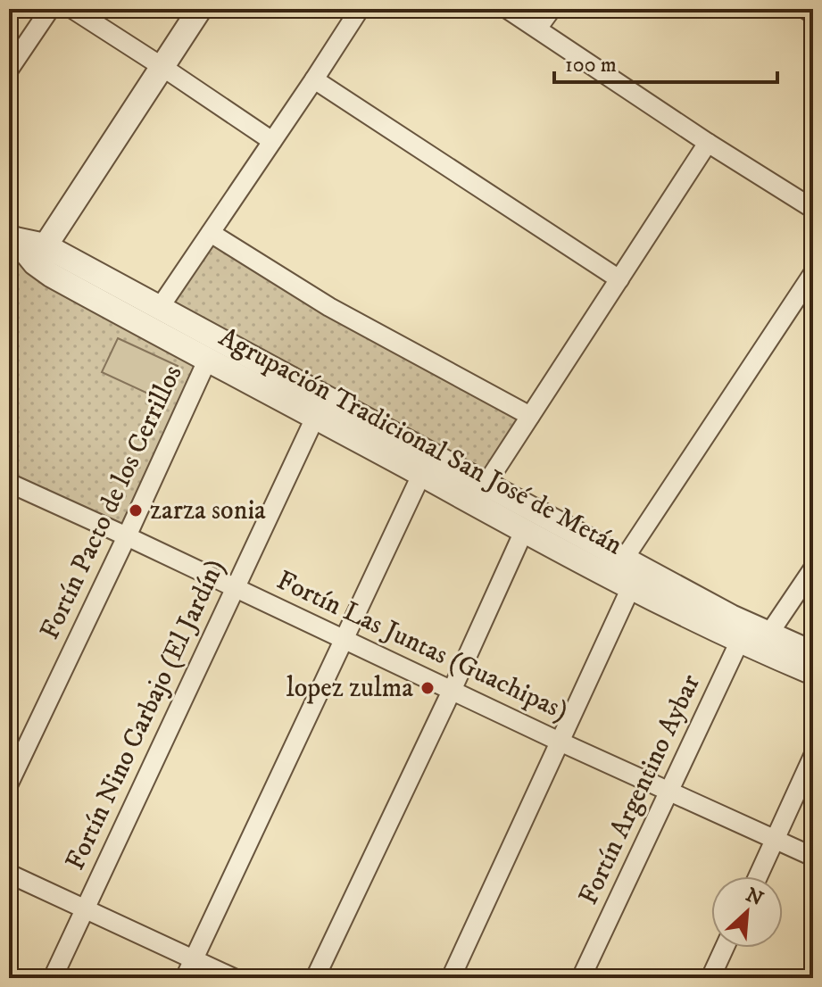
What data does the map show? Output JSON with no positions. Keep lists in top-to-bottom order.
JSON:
{
  "streets": {
    "street": [
      "Agrupación Tradicional San José de Metán",
      "Fortín Pacto de los Cerrillos",
      "Fortín Las Juntas (Guachipas)",
      "Fortín Nino Carbajo (El Jardín)",
      "Fortín Argentino Aybar"
    ]
  },
  "crossings": [
    ["Agrupación Tradicional San José de Metán", "Fortín Pacto de los Cerrillos"],
    ["Agrupación Tradicional San José de Metán", "Fortín Nino Carbajo (El Jardín)"],
    ["Agrupación Tradicional San José de Metán", "Fortín Argentino Aybar"],
    ["Fortín Pacto de los Cerrillos", "Fortín Las Juntas (Guachipas)"],
    ["Fortín Las Juntas (Guachipas)", "Fortín Nino Carbajo (El Jardín)"],
    ["Fortín Las Juntas (Guachipas)", "Fortín Argentino Aybar"]
  ],
  "places": ["zarza sonia", "lopez zulma"],
  "scale_bar": "100 m",
  "north": "top right"
}
